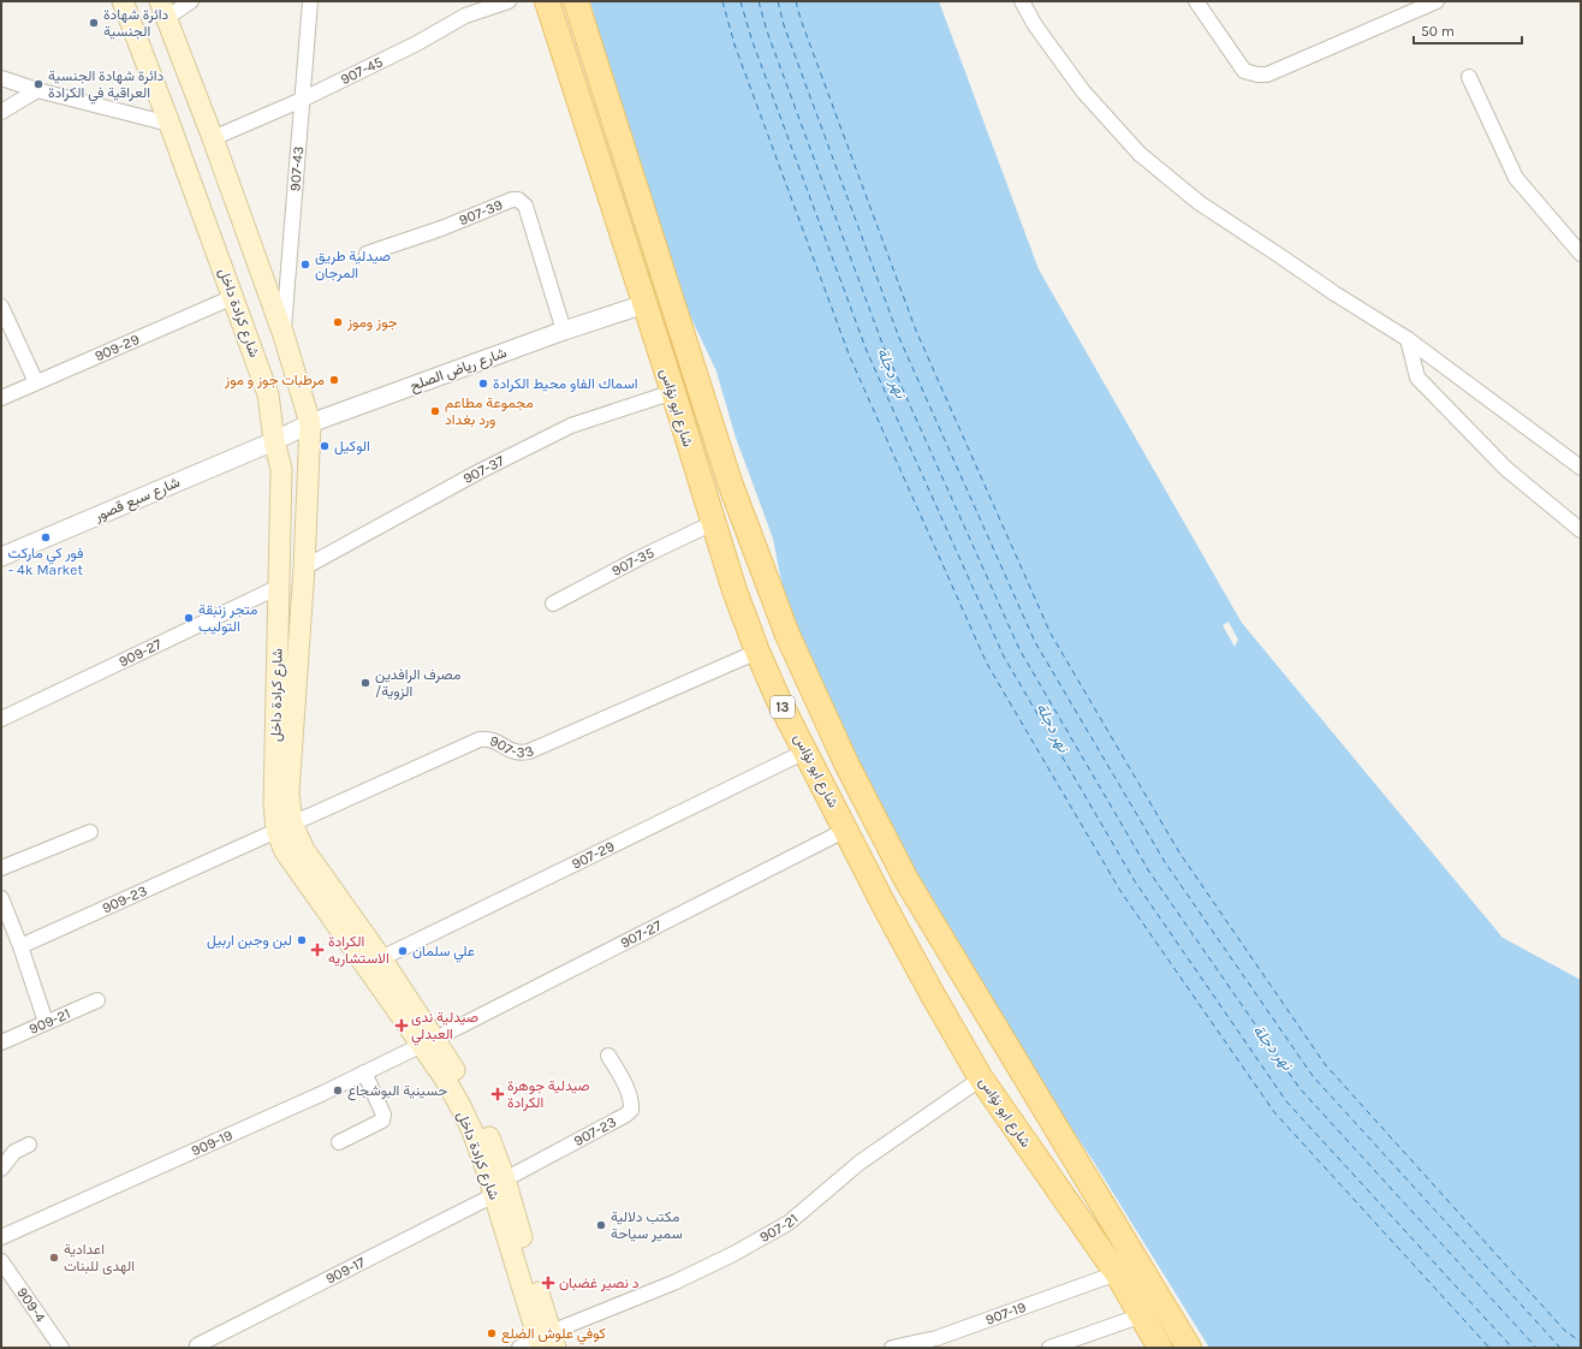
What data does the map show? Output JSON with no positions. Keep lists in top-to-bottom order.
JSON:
{
  "streets": {
    "main road": ["شارع كرادة داخل", "شارع ابو نؤاس", "13"],
    "street": [
      "907-45",
      "907-43",
      "907-39",
      "909-29",
      "شارع رياض الصلح",
      "907-37",
      "شارع سبع قصور",
      "907-35",
      "909-27",
      "907-33",
      "907-29",
      "909-23",
      "907-27",
      "909-21",
      "907-23",
      "909-19",
      "907-21",
      "909-17",
      "909-4",
      "907-19"
    ]
  },
  "crossings": [
    ["907-45", "907-43"],
    ["907-45", "شارع كرادة داخل"],
    ["907-43", "شارع كرادة داخل"],
    ["907-39", "شارع رياض الصلح"],
    ["شارع كرادة داخل", "909-29"],
    ["شارع كرادة داخل", "شارع رياض الصلح"],
    ["شارع كرادة داخل", "907-37"],
    ["شارع كرادة داخل", "شارع سبع قصور"],
    ["شارع كرادة داخل", "909-27"],
    ["شارع كرادة داخل", "907-33"],
    ["شارع كرادة داخل", "907-29"],
    ["شارع كرادة داخل", "909-23"],
    ["شارع كرادة داخل", "907-27"],
    ["شارع كرادة داخل", "907-23"],
    ["شارع كرادة داخل", "909-19"],
    ["شارع كرادة داخل", "907-21"],
    ["شارع كرادة داخل", "909-17"],
    ["شارع رياض الصلح", "شارع ابو نؤاس"],
    ["شارع رياض الصلح", "شارع سبع قصور"],
    ["شارع ابو نؤاس", "907-37"],
    ["شارع ابو نؤاس", "907-35"],
    ["شارع ابو نؤاس", "907-33"],
    ["شارع ابو نؤاس", "907-29"],
    ["شارع ابو نؤاس", "907-27"],
    ["شارع ابو نؤاس", "907-21"],
    ["شارع ابو نؤاس", "907-19"],
    ["907-33", "909-23"],
    ["907-27", "909-19"],
    ["907-23", "909-17"]
  ],
  "water": ["نهر دجلة"],
  "places": {
    "other": [
      "دائرة شهادة الجنسية",
      "دائرة شهادة الجنسية العراقية في الكرادة",
      "صيدلية طريق المرجان",
      "جوز وموز",
      "مرطبات جوز و موز",
      "اسماك الفاو محيط الكرادة",
      "مجموعة مطاعم ورد بغداد",
      "الوكيل",
      "فور كي ماركت - 4k Market",
      "متجر زنبقة التوليب",
      "مصرف الرافدين /الزوية",
      "لبن وجبن اربيل",
      "علي سلمان",
      "حسينية البوشجاع",
      "مكتب دلالية سمير سياحة",
      "اعدادية الهدى للبنات",
      "كوفي علوش الضلع"
    ],
    "health": [
      "الكرادة الاستشاريه",
      "صيدلية ندى العبدلي",
      "صيدلية جوهرة الكرادة",
      "د نصير غضبان"
    ]
  },
  "scale_bar": "50 m"
}
